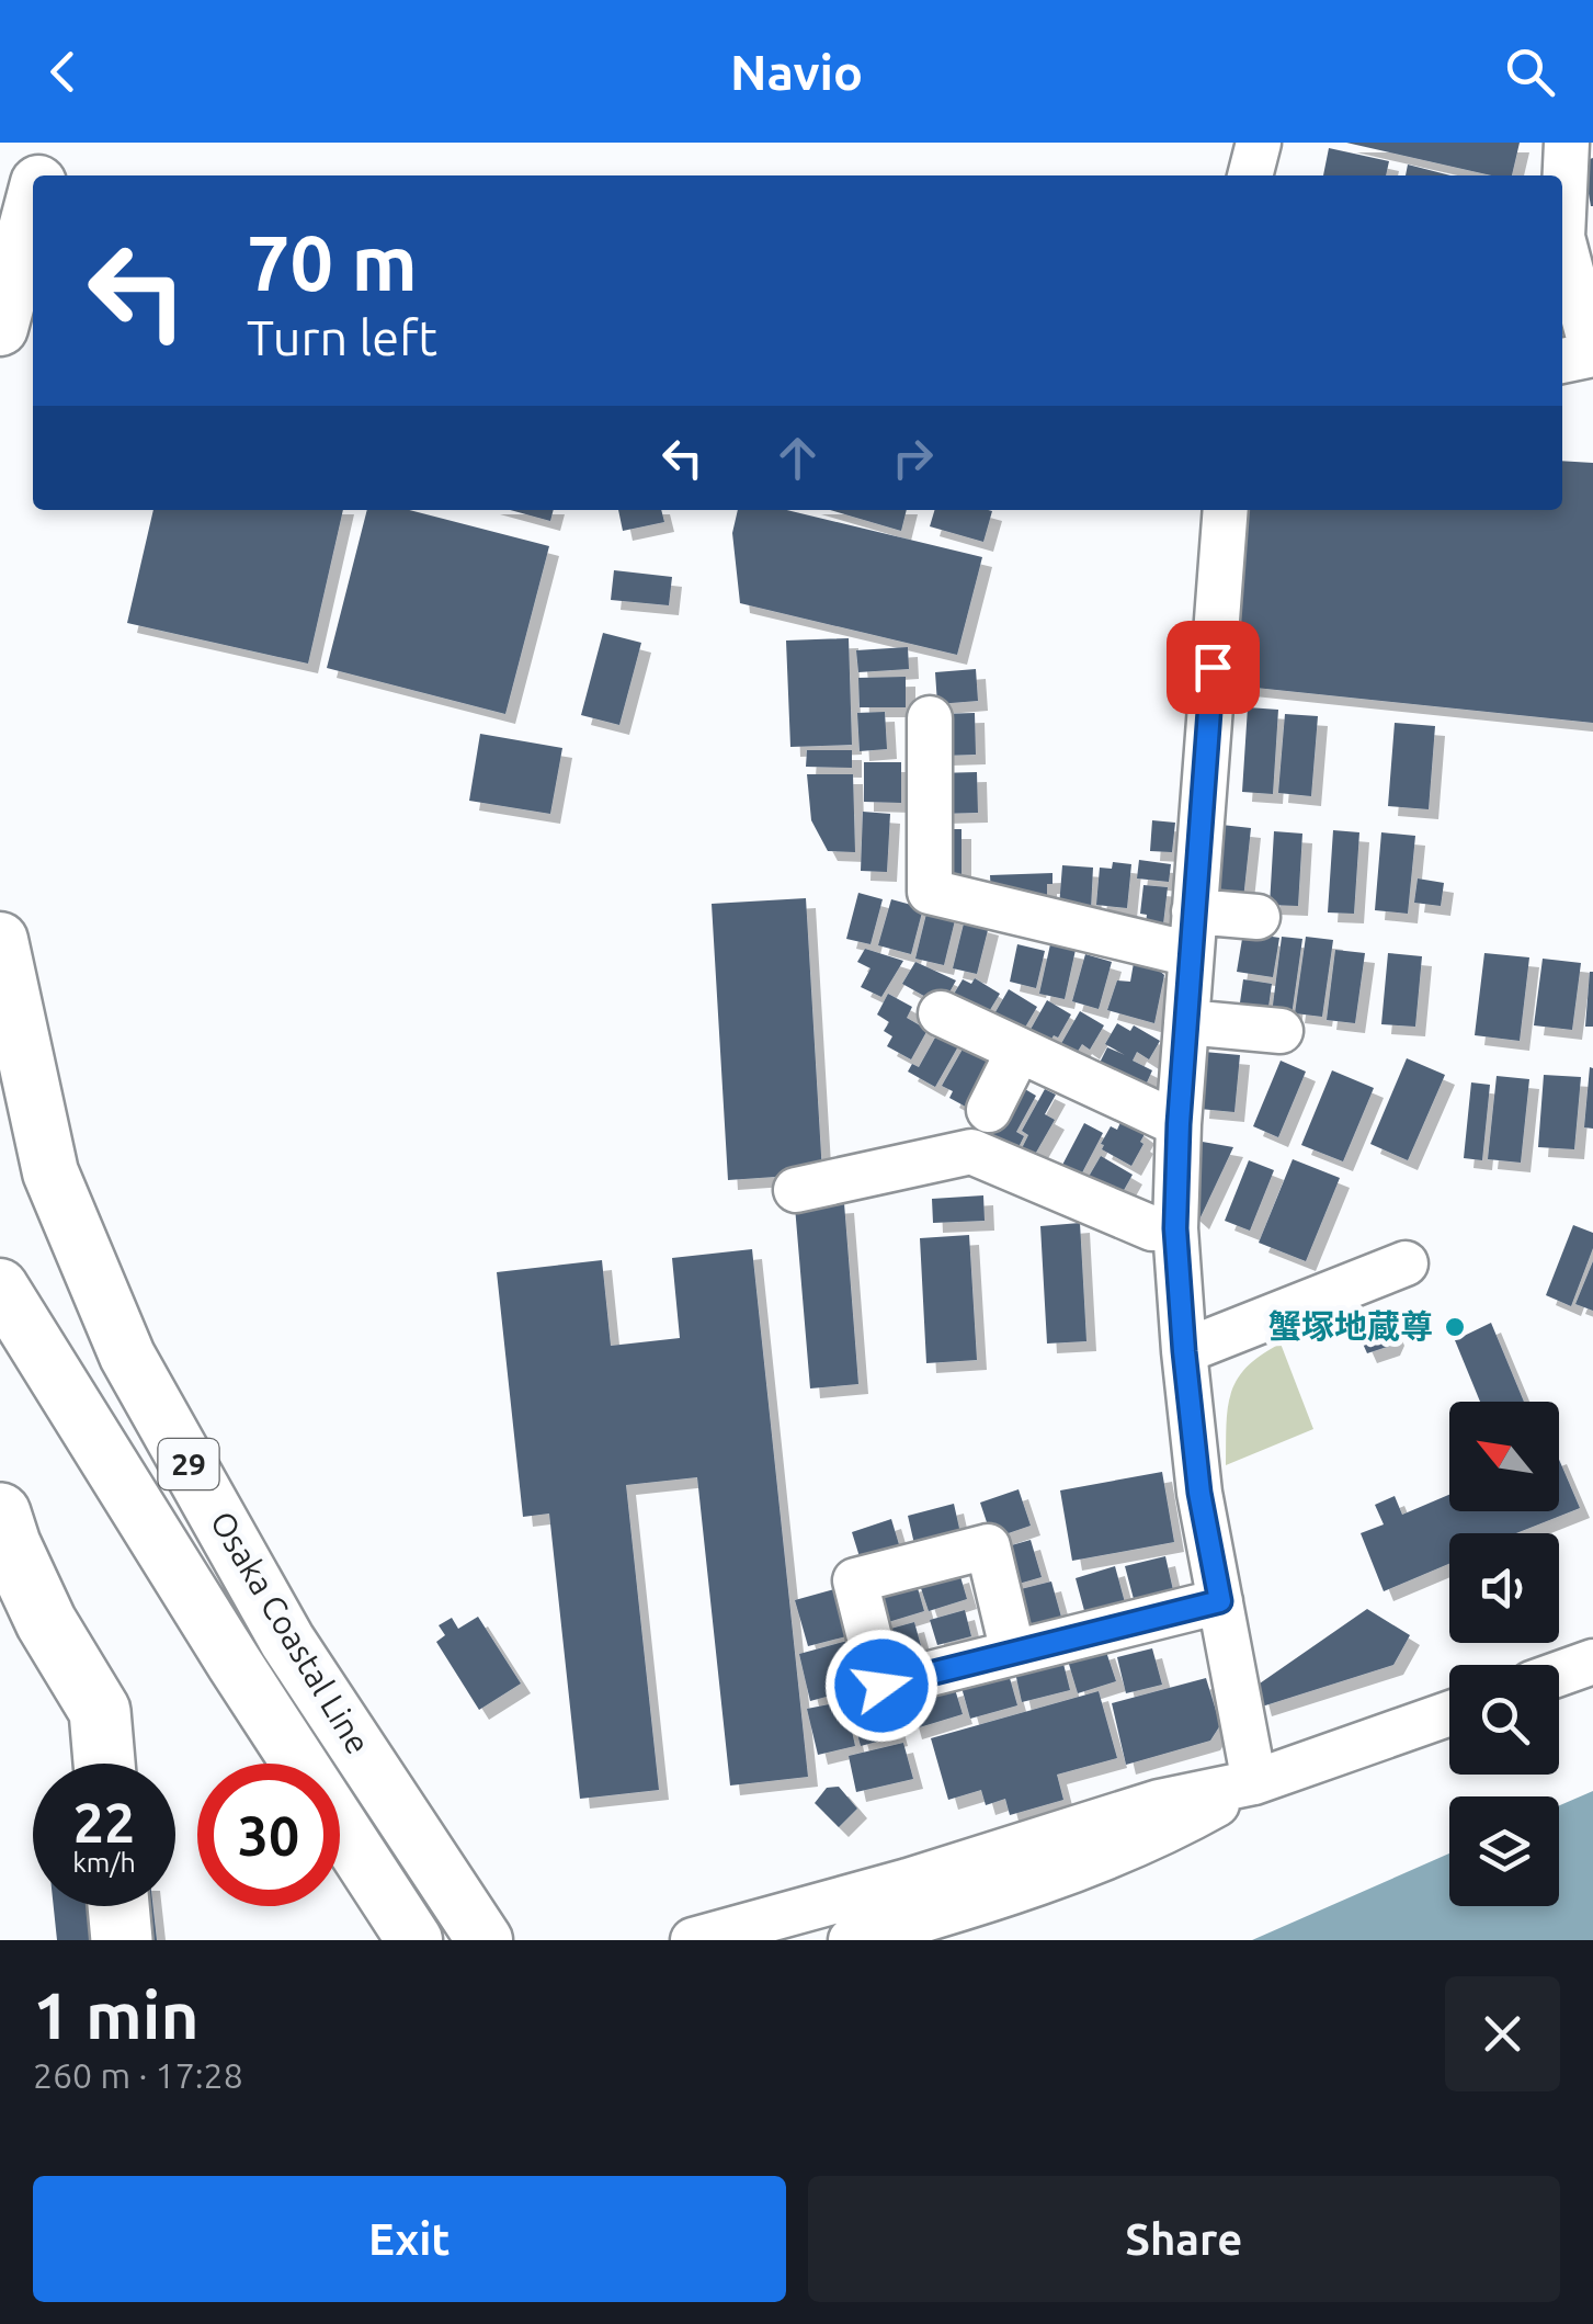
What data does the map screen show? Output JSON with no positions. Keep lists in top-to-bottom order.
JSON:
{
  "streets": {
    "main road": ["29", "Osaka Coastal Line"]
  },
  "places": ["蟹塚地蔵尊"],
  "north": "top left",
  "page": {
    "header": "Navio",
    "turn": ["70 m", "Turn left"],
    "speed": "22 km/h",
    "limit": "30",
    "heading": ["1 min", "260 m · 17:28"],
    "buttons": ["Exit", "Share"]
  }
}
